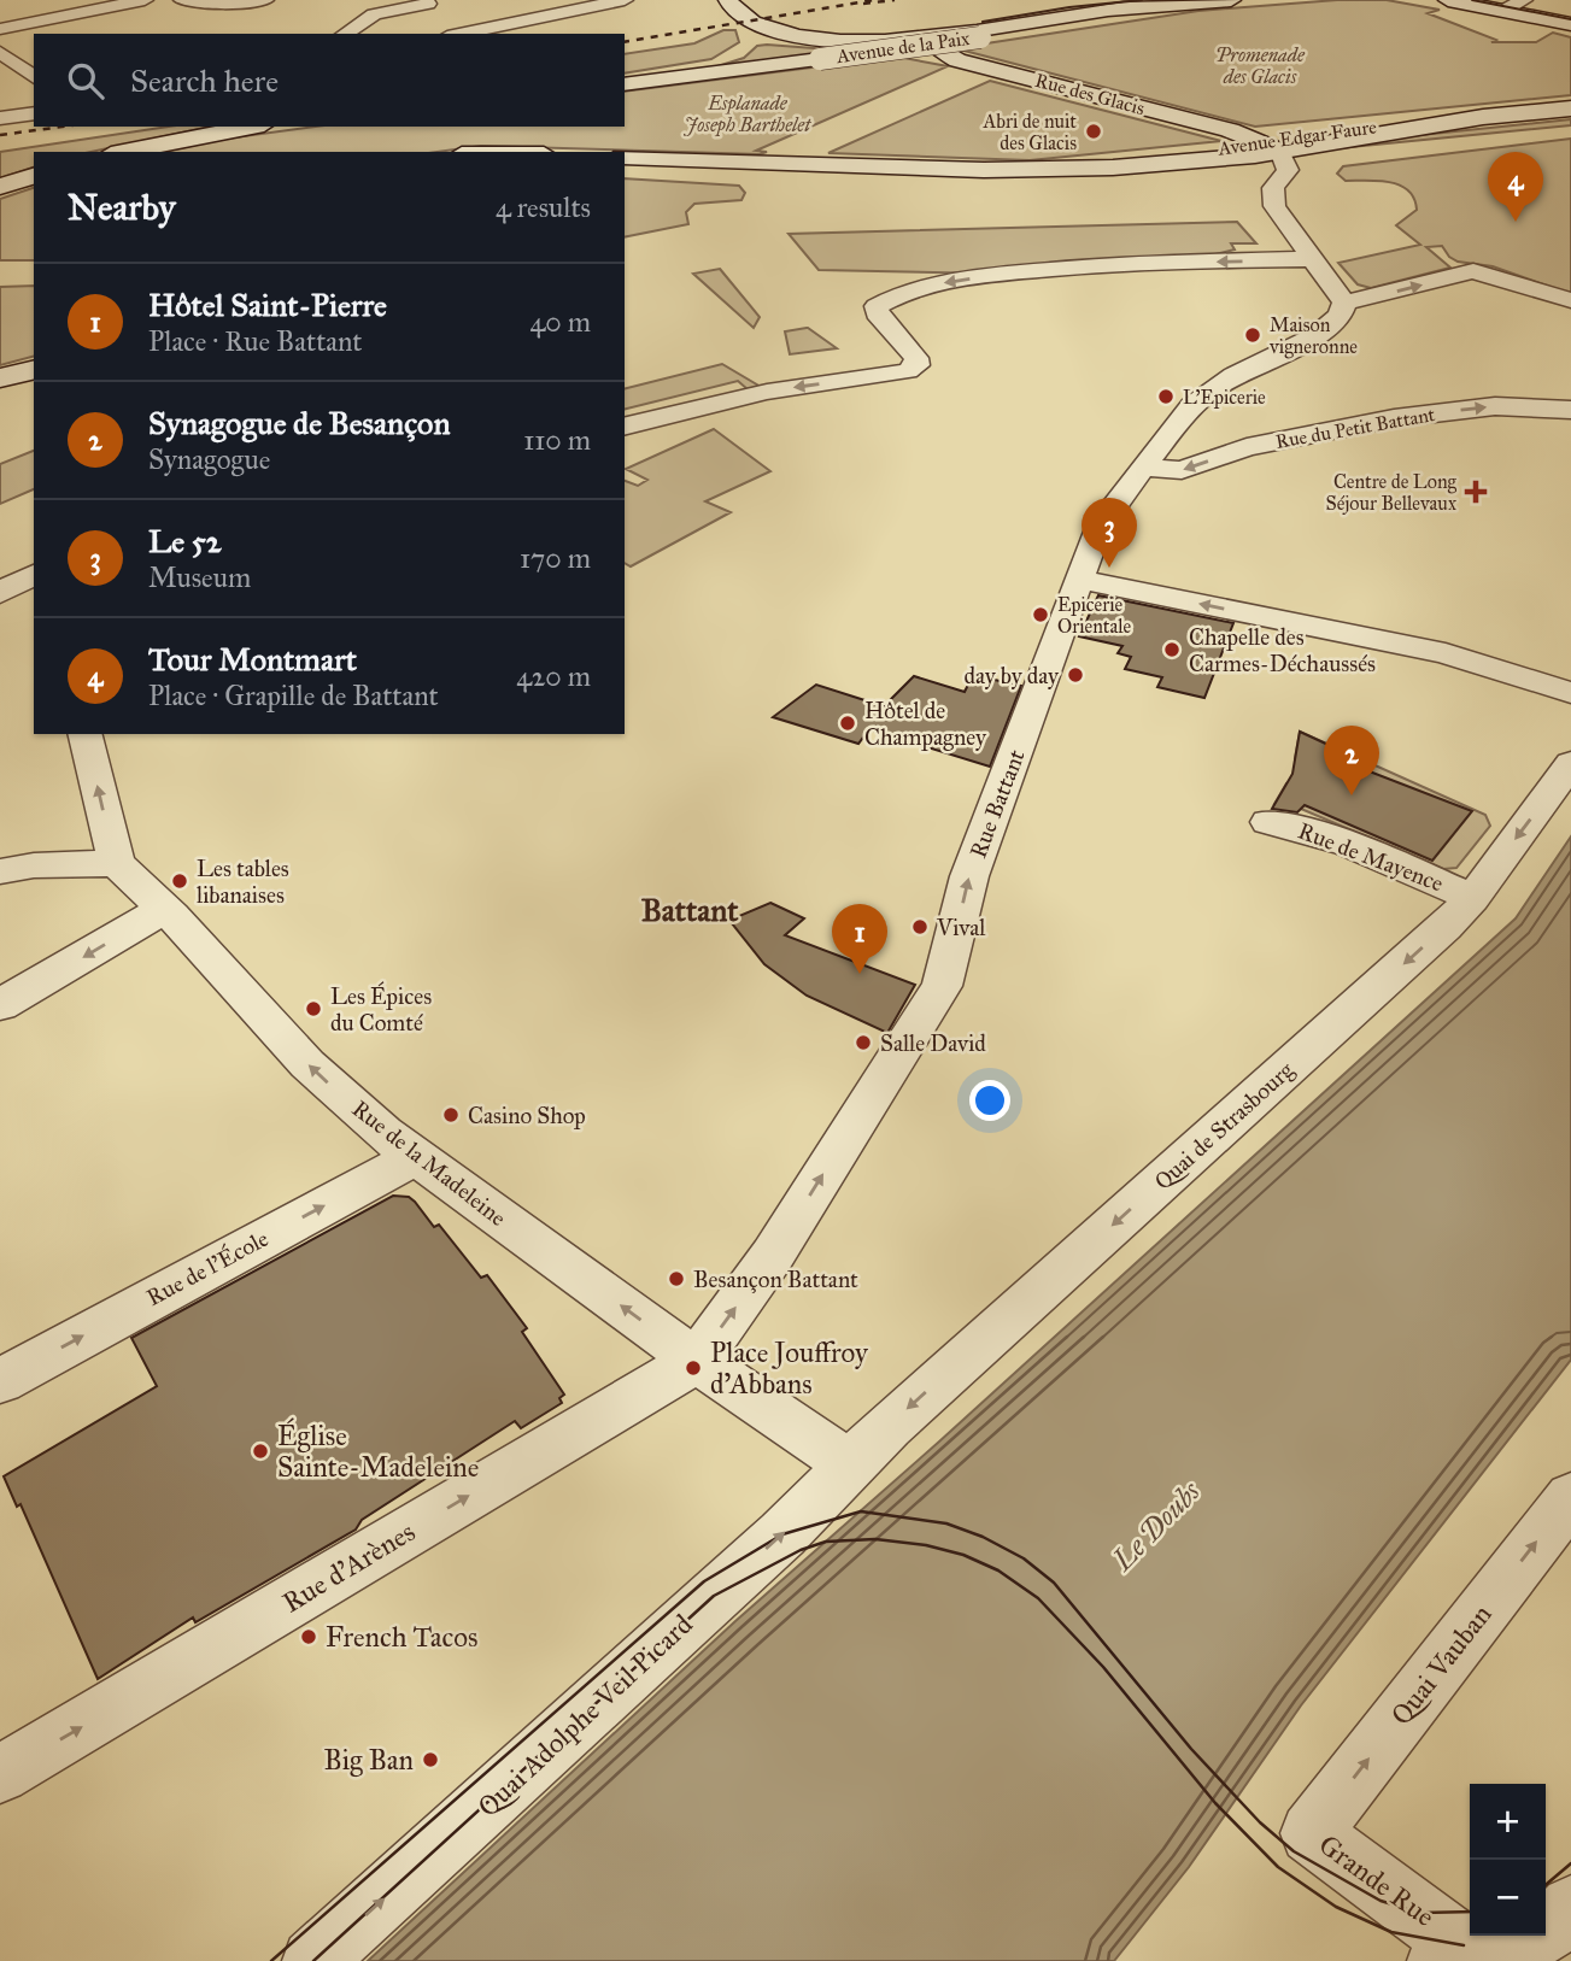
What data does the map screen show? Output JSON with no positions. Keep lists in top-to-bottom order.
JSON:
{
  "streets": {
    "main road": ["Avenue de la Paix", "Rue des Glacis", "Avenue Edgar Faure"],
    "street": [
      "Rue du Petit Battant",
      "Rue Battant",
      "Rue de Mayence",
      "Quai de Strasbourg",
      "Rue de la Madeleine",
      "Rue de l'École",
      "Rue d'Arènes",
      "Quai Vauban",
      "Quai Adolphe Veil Picard",
      "Grande Rue"
    ]
  },
  "crossings": [
    ["Avenue de la Paix", "Rue des Glacis"],
    ["Rue des Glacis", "Avenue Edgar Faure"],
    ["Rue du Petit Battant", "Rue Battant"],
    ["Rue Battant", "Rue de la Madeleine"],
    ["Rue Battant", "Rue d'Arènes"],
    ["Rue de Mayence", "Quai de Strasbourg"],
    ["Quai de Strasbourg", "Quai Adolphe Veil Picard"],
    ["Rue de la Madeleine", "Rue de l'École"],
    ["Rue de la Madeleine", "Rue d'Arènes"],
    ["Quai Vauban", "Grande Rue"]
  ],
  "one_way": [
    "Rue Battant",
    "Quai de Strasbourg",
    "Rue de la Madeleine",
    "Rue d'Arènes",
    "Quai Vauban",
    "Quai Adolphe Veil Picard"
  ],
  "districts": ["Battant"],
  "water": ["Le Doubs"],
  "parks": ["Promenade des Glacis", "Esplanade Joseph Barthelet"],
  "places": {
    "other": [
      "Abri de nuit des Glacis",
      "Maison vigneronne",
      "L'Epicerie",
      "Epicerie Orientale",
      "Chapelle des Carmes-Déchaussés",
      "day by day",
      "Hôtel de Champagney",
      "Les tables libanaises",
      "Vival",
      "Les Épices du Comté",
      "Salle David",
      "Casino Shop",
      "Besançon Battant",
      "Place Jouffroy d'Abbans",
      "Église Sainte-Madeleine",
      "French Tacos",
      "Big Ban"
    ],
    "health": ["Centre de Long Séjour Bellevaux"]
  },
  "page": {
    "search": "Search here",
    "pins": [
      "4",
      "3",
      "2",
      "1"
    ],
    "heading": ["Nearby", "4 results"],
    "list": [
      {
        "mark": "1",
        "name": "Hôtel Saint-Pierre",
        "note": "Place · Rue Battant",
        "value": "40 m"
      },
      {
        "mark": "2",
        "name": "Synagogue de Besançon",
        "note": "Synagogue",
        "value": "110 m"
      },
      {
        "mark": "3",
        "name": "Le 52",
        "note": "Museum",
        "value": "170 m"
      },
      {
        "mark": "4",
        "name": "Tour Montmart",
        "note": "Place · Grapille de Battant",
        "value": "420 m"
      }
    ],
    "map_buttons": ["+", "−"]
  }
}
